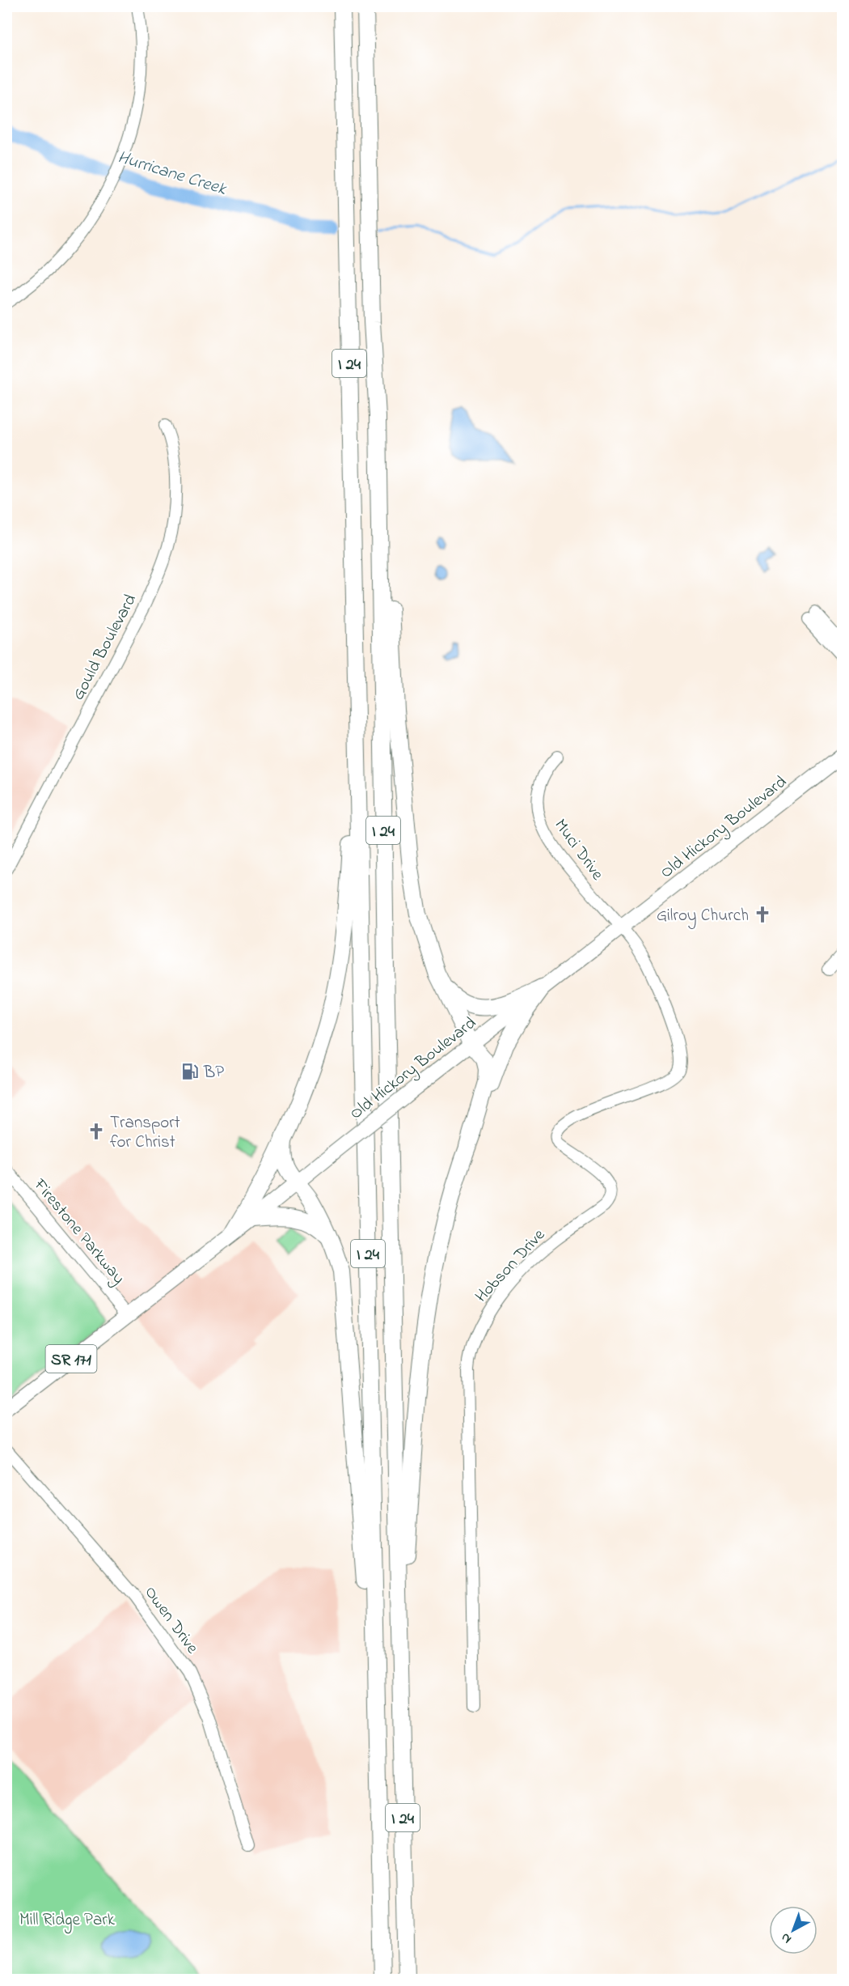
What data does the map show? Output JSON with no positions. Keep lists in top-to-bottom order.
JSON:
{
  "streets": {
    "highway": ["I 24"],
    "main road": ["Old Hickory Boulevard", "SR 171"],
    "street": [
      "Gould Boulevard",
      "Muci Drive",
      "Firestone Parkway",
      "Hobson Drive",
      "Owen Drive"
    ]
  },
  "crossings": [
    ["Old Hickory Boulevard", "Muci Drive"],
    ["Old Hickory Boulevard", "Firestone Parkway"],
    ["Old Hickory Boulevard", "Hobson Drive"],
    ["Muci Drive", "Hobson Drive"]
  ],
  "water": ["Hurricane Creek"],
  "parks": ["Mill Ridge Park"],
  "places": {
    "church": ["Gilroy Church", "Transport for Christ"],
    "fuel station": ["BP"]
  },
  "north": "bottom left"
}
